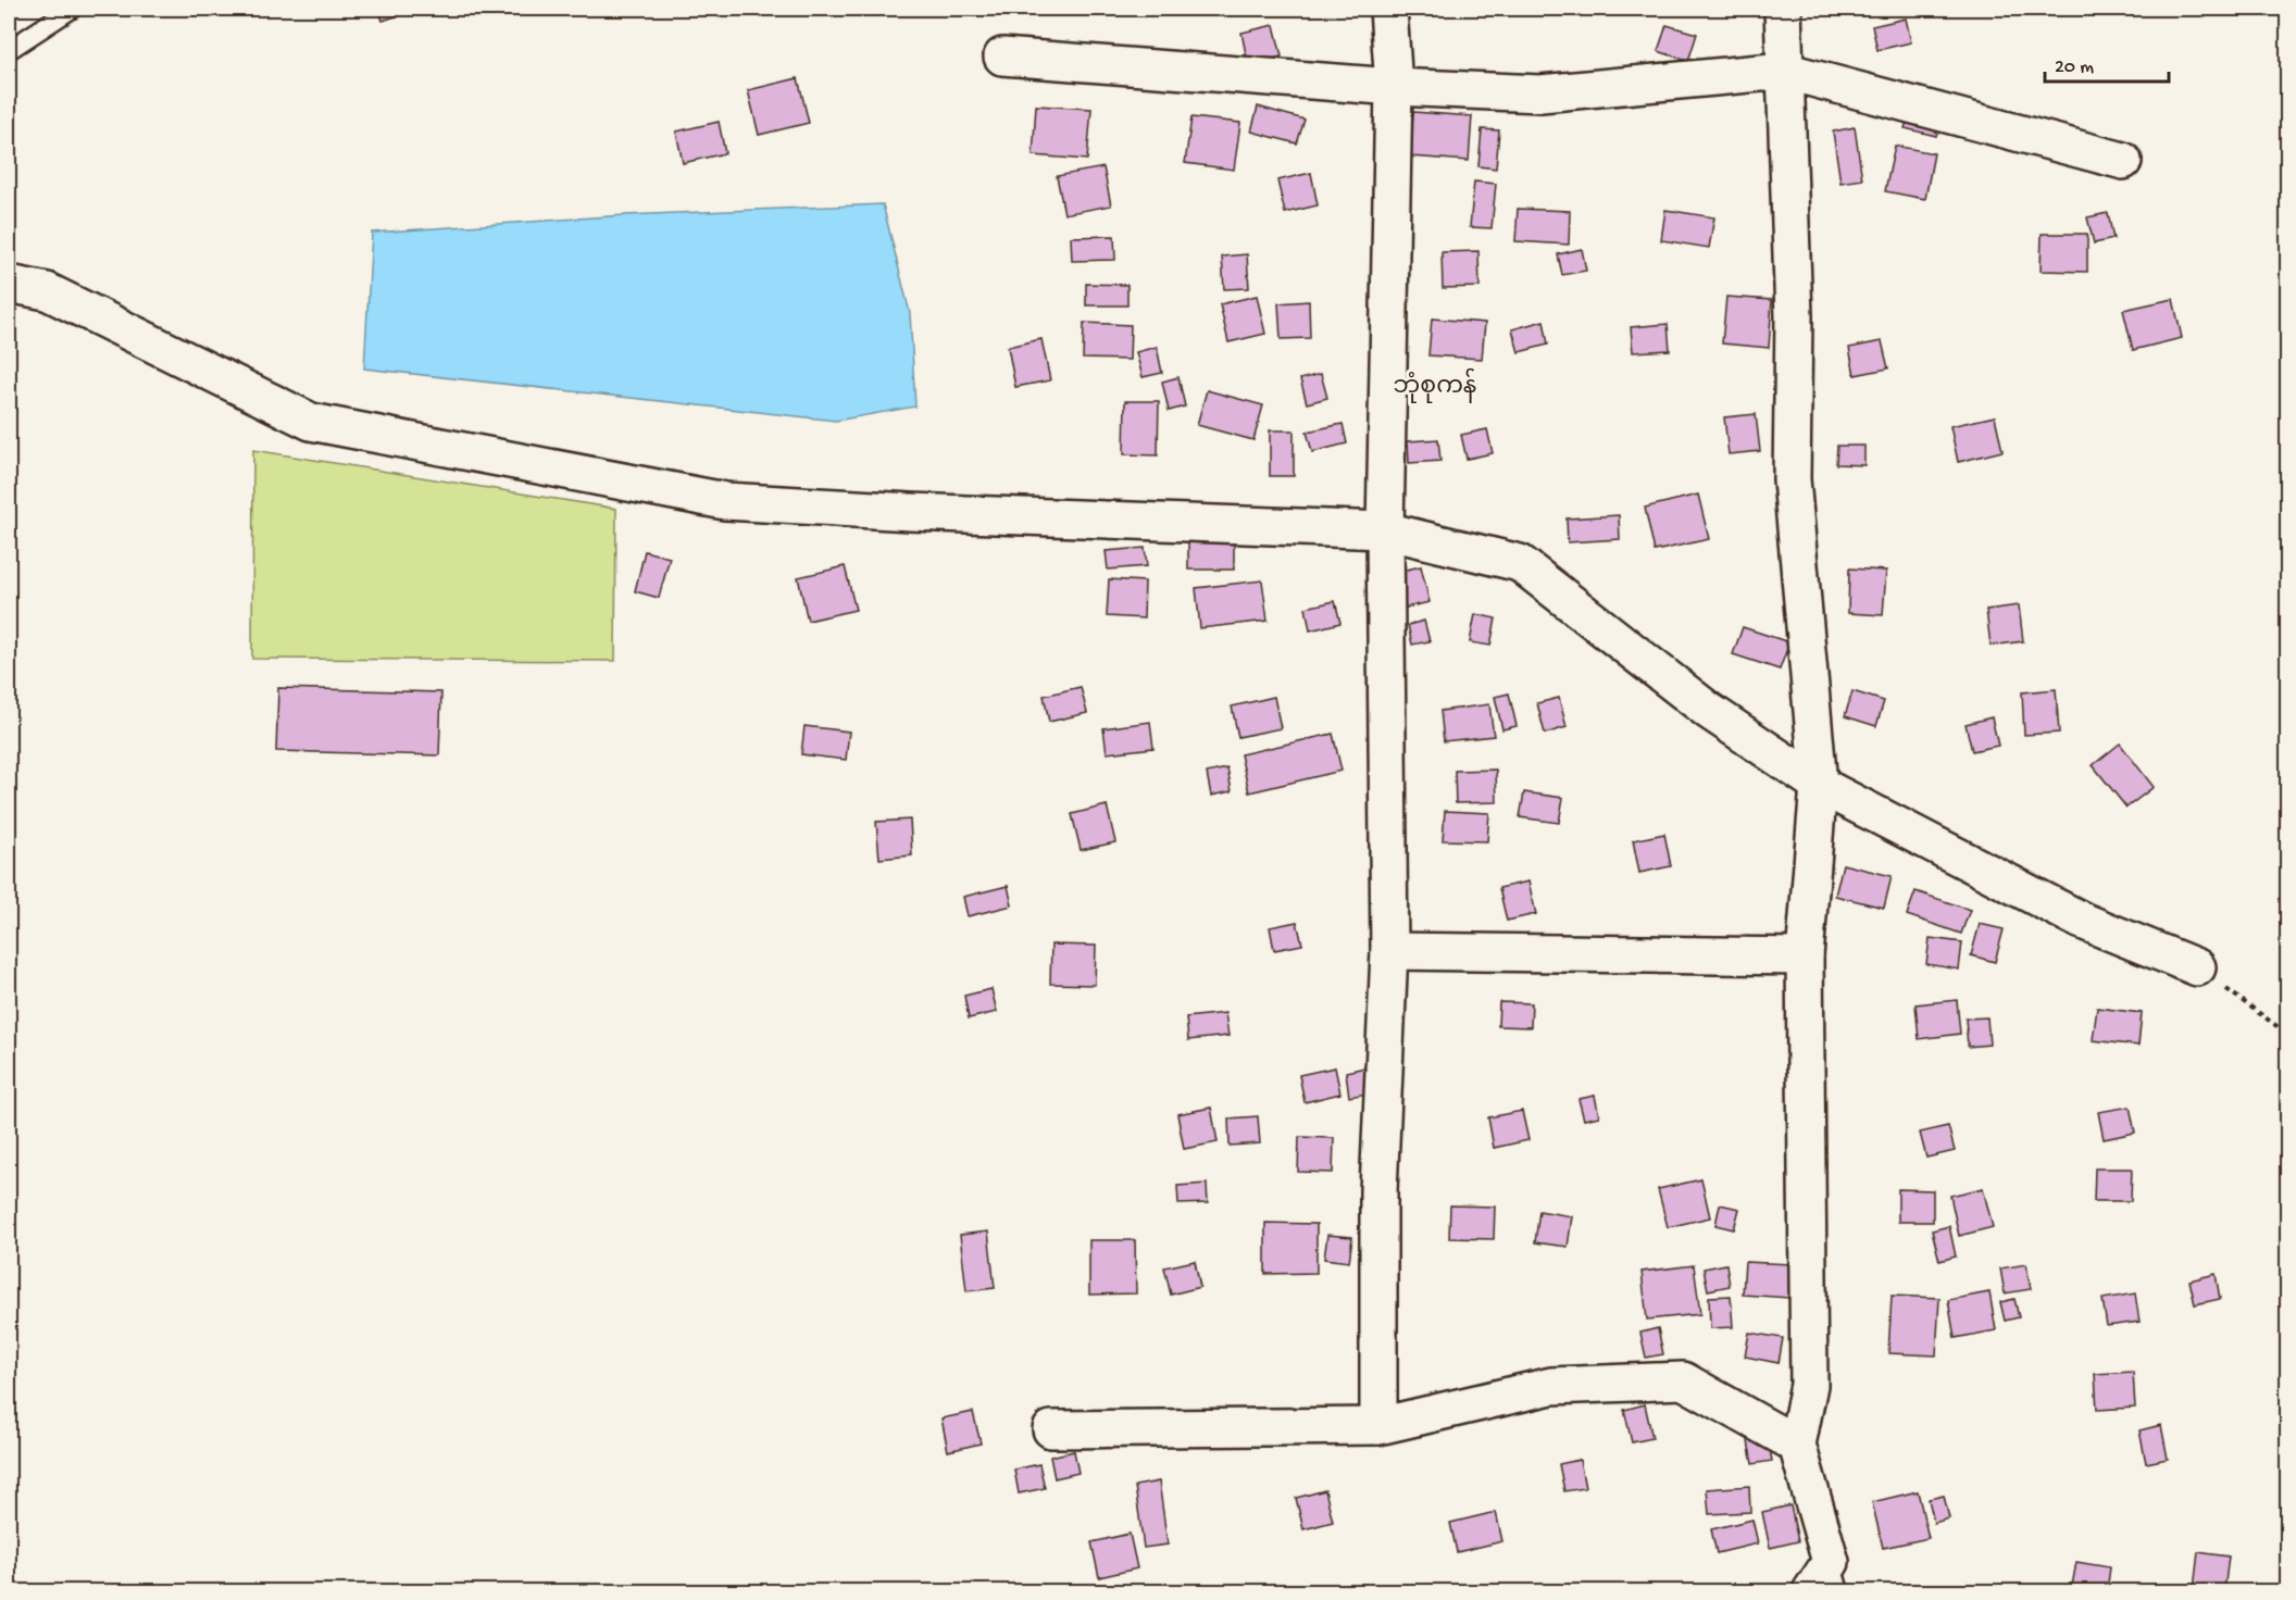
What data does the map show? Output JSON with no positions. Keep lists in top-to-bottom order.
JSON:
{
  "districts": ["ဘုံစုကန်"],
  "scale_bar": "20 m"
}
